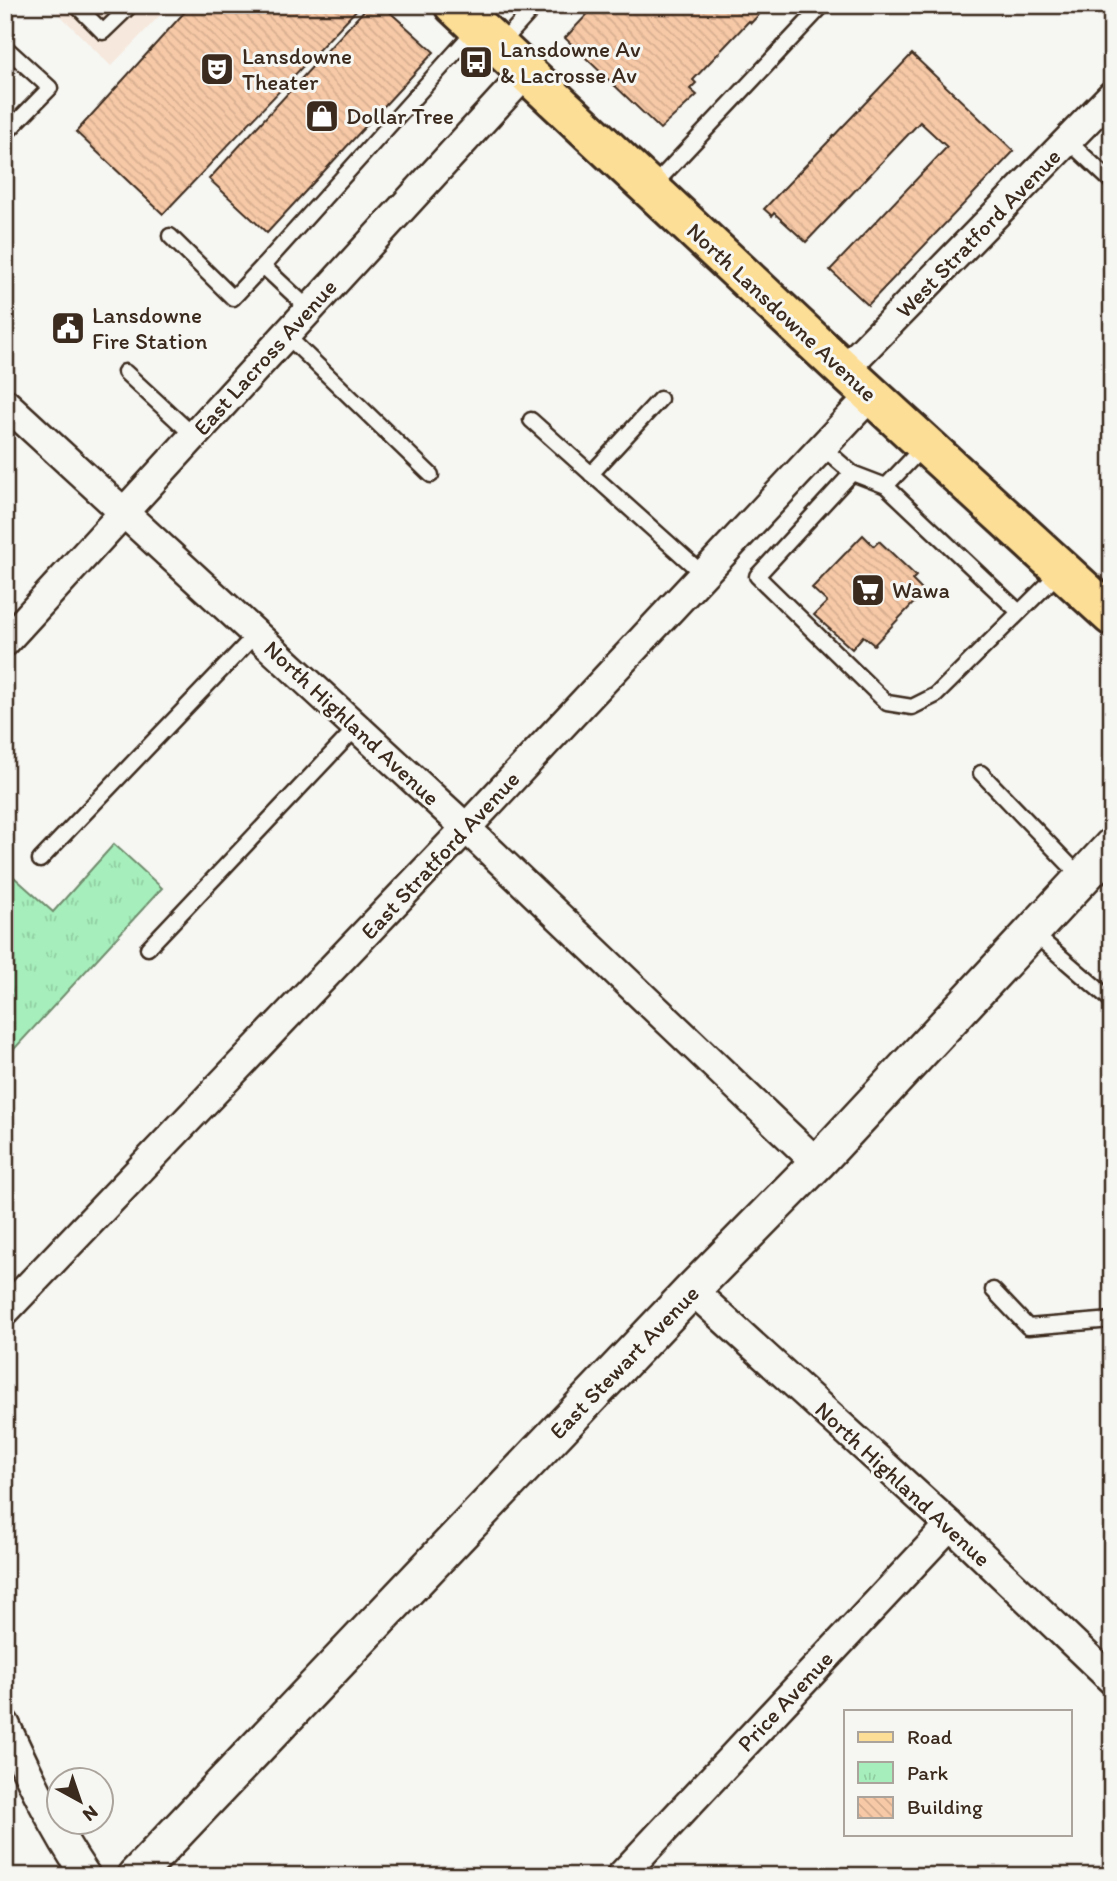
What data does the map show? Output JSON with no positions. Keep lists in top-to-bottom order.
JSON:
{
  "streets": {
    "main road": ["North Lansdowne Avenue"],
    "street": [
      "West Stratford Avenue",
      "East Lacross Avenue",
      "North Highland Avenue",
      "East Stratford Avenue",
      "East Stewart Avenue",
      "Price Avenue"
    ]
  },
  "crossings": [
    ["West Stratford Avenue", "North Lansdowne Avenue"],
    ["West Stratford Avenue", "East Stratford Avenue"],
    ["North Lansdowne Avenue", "East Lacross Avenue"],
    ["North Lansdowne Avenue", "East Stratford Avenue"],
    ["East Lacross Avenue", "North Highland Avenue"],
    ["North Highland Avenue", "East Stratford Avenue"],
    ["North Highland Avenue", "East Stewart Avenue"],
    ["North Highland Avenue", "Price Avenue"]
  ],
  "places": {
    "bus stop": ["Lansdowne Av & Lacrosse Av"],
    "theatre": ["Lansdowne Theater"],
    "shop": ["Dollar Tree"],
    "public building": ["Lansdowne Fire Station"],
    "supermarket": ["Wawa"]
  },
  "legend": ["Road", "Park", "Building"],
  "north": "bottom right"
}
